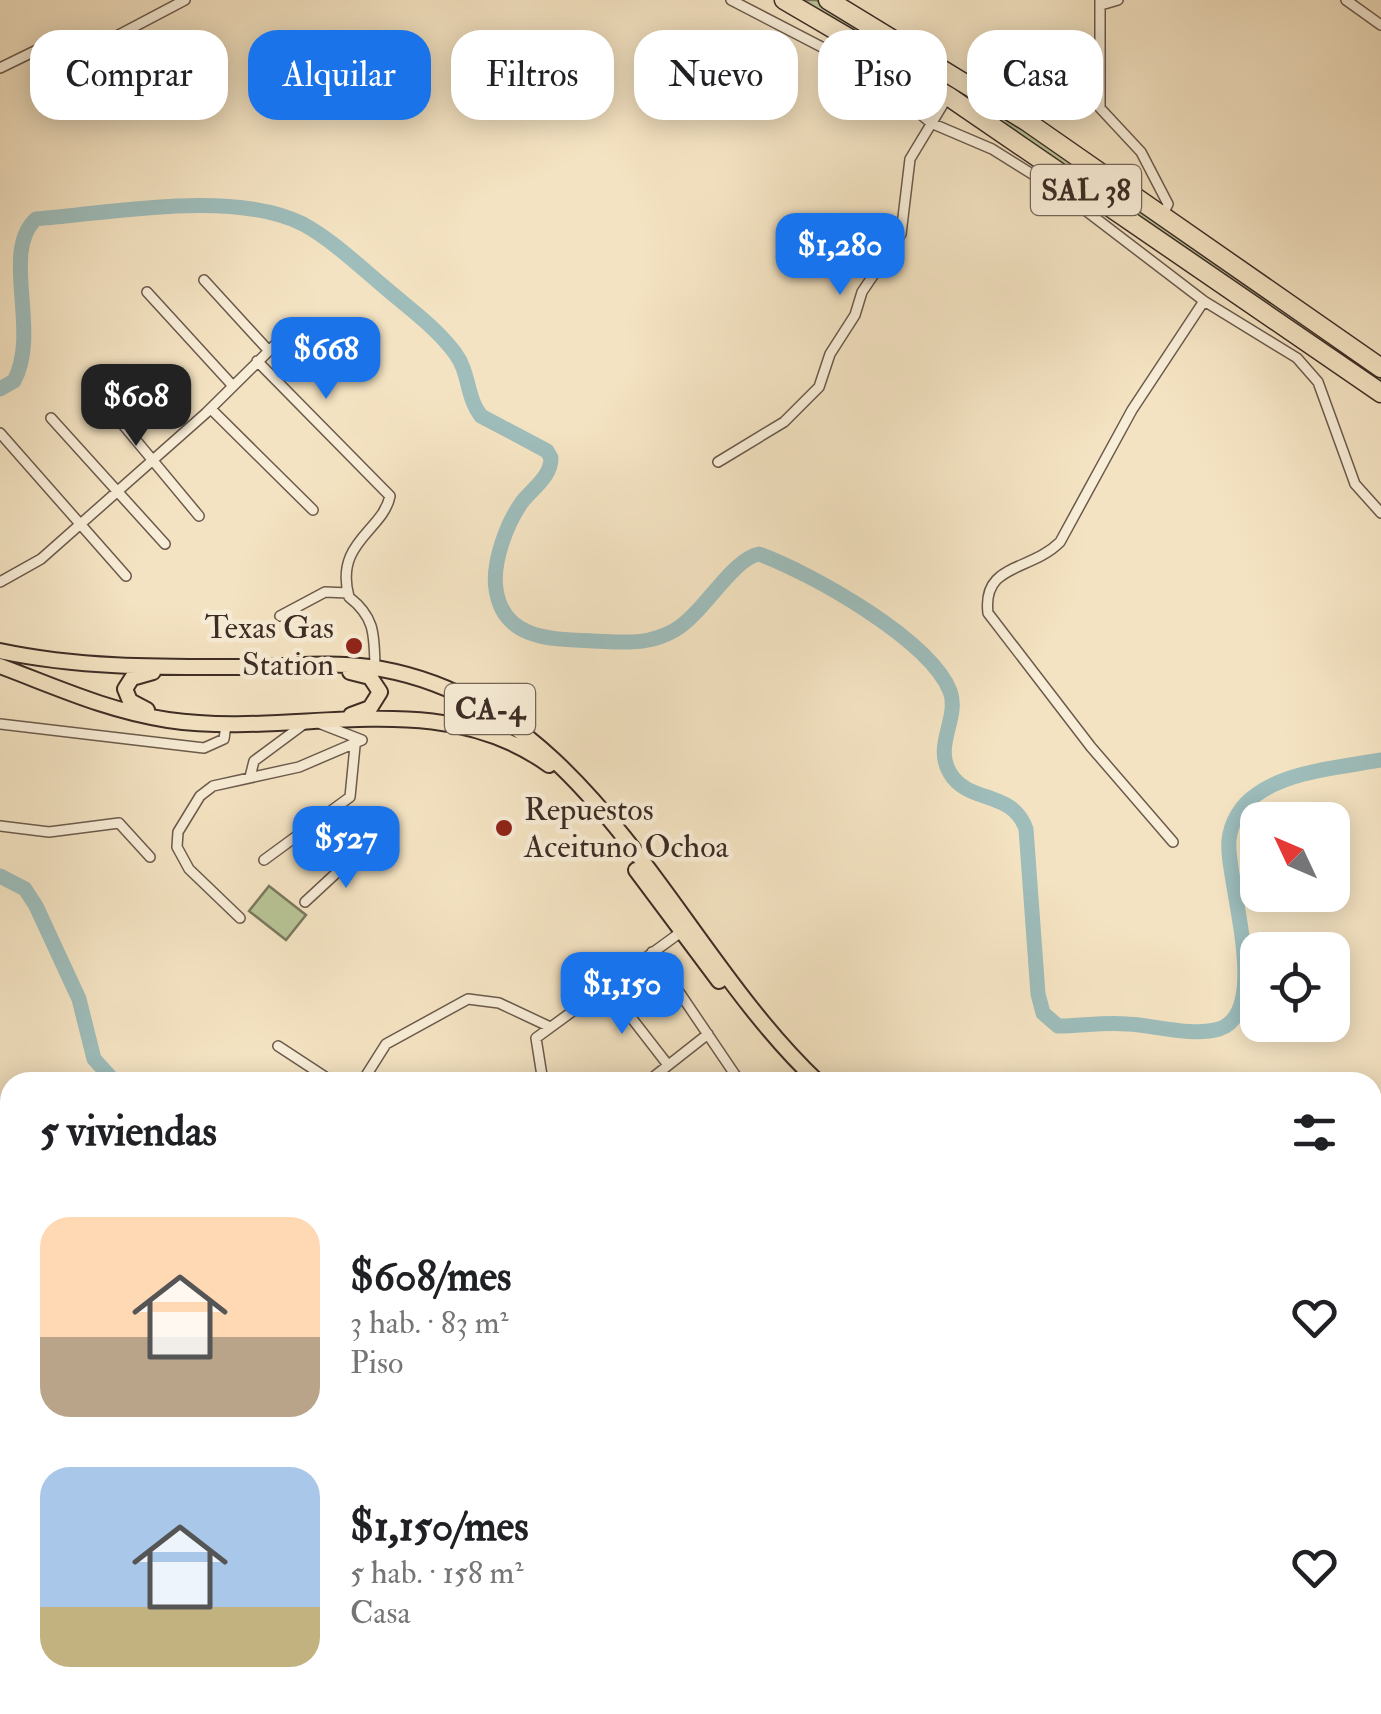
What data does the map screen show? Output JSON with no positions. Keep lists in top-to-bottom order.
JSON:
{
  "streets": {
    "highway": ["SAL 38"],
    "main road": ["CA-4"]
  },
  "places": ["Texas Gas Station", "Repuestos Aceituno Ochoa"],
  "north": "top left",
  "page": {
    "chip": [
      "Comprar",
      "Alquilar",
      "Filtros",
      "Nuevo",
      "Piso",
      "Casa"
    ],
    "price": [
      "$1,280",
      "$668",
      "$608",
      "$527",
      "$1,150"
    ],
    "heading": "5 viviendas",
    "list": [
      {
        "name": "$608/mes",
        "note": "3 hab. · 83 m² · Piso"
      },
      {
        "name": "$1,150/mes",
        "note": "5 hab. · 158 m² · Casa"
      }
    ]
  }
}
